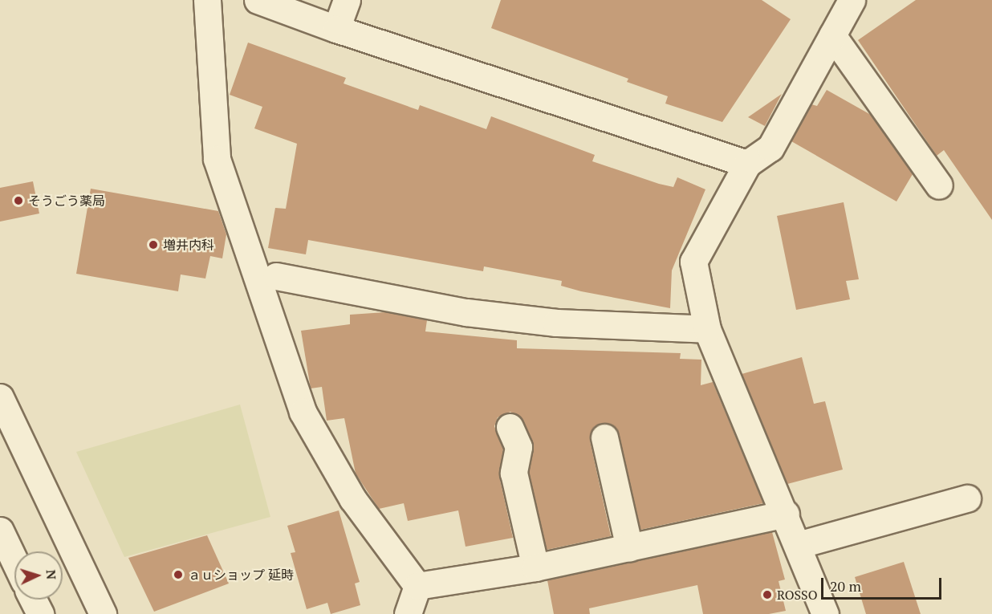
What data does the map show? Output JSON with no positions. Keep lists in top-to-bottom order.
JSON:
{
  "places": [
    "そうごう薬局",
    "増井内科",
    "ａｕショップ 延時",
    "ROSSO"
  ],
  "scale_bar": "20 m",
  "north": "right"
}
